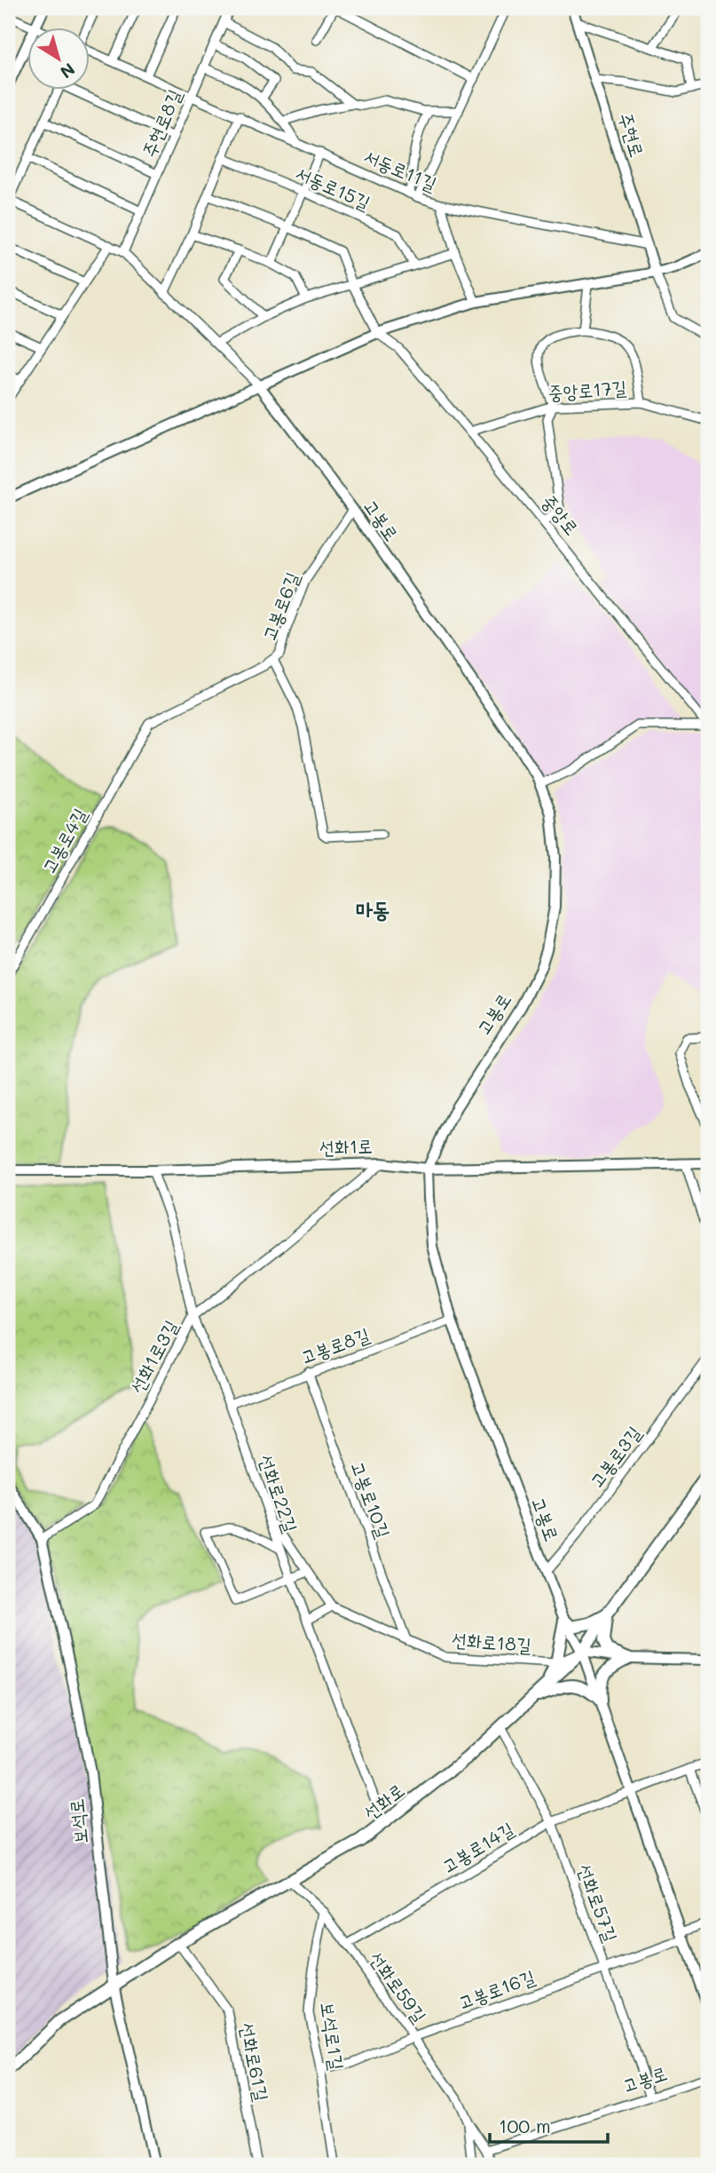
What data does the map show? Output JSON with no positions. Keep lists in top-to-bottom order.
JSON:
{
  "streets": {
    "main road": ["선화로"],
    "street": [
      "주현로8길",
      "주현로",
      "서동로11길",
      "서동로15길",
      "중앙로17길",
      "중앙로",
      "고봉로",
      "고봉로6길",
      "고봉로4길",
      "선화1로",
      "고봉로8길",
      "선화1로3길",
      "고봉로3길",
      "선화로22길",
      "고봉로10길",
      "선화로18길",
      "보석로",
      "고봉로14길",
      "선화로57길",
      "선화로59길",
      "고봉로16길",
      "보석로1길",
      "선화로61길"
    ]
  },
  "crossings": [
    ["주현로8길", "서동로11길"],
    ["주현로8길", "고봉로"],
    ["중앙로17길", "중앙로"],
    ["고봉로", "고봉로6길"],
    ["고봉로", "선화1로"],
    ["고봉로", "고봉로8길"],
    ["고봉로", "고봉로3길"],
    ["고봉로", "선화로18길"],
    ["고봉로", "선화로"],
    ["고봉로", "고봉로14길"],
    ["고봉로", "선화로57길"],
    ["고봉로", "선화로59길"],
    ["고봉로", "고봉로16길"],
    ["고봉로6길", "고봉로4길"],
    ["선화1로", "선화1로3길"],
    ["선화1로", "선화로22길"],
    ["고봉로8길", "선화로22길"],
    ["고봉로8길", "고봉로10길"],
    ["선화1로3길", "선화로22길"],
    ["선화1로3길", "보석로"],
    ["선화로22길", "선화로"],
    ["고봉로10길", "선화로18길"],
    ["선화로18길", "선화로"],
    ["선화로", "보석로"],
    ["선화로", "선화로57길"],
    ["선화로", "선화로59길"],
    ["선화로", "선화로61길"],
    ["고봉로14길", "선화로57길"],
    ["고봉로14길", "선화로59길"],
    ["선화로57길", "고봉로16길"],
    ["선화로59길", "고봉로16길"],
    ["선화로59길", "보석로1길"],
    ["고봉로16길", "보석로1길"]
  ],
  "districts": ["마동"],
  "scale_bar": "100 m",
  "north": "bottom right"
}
